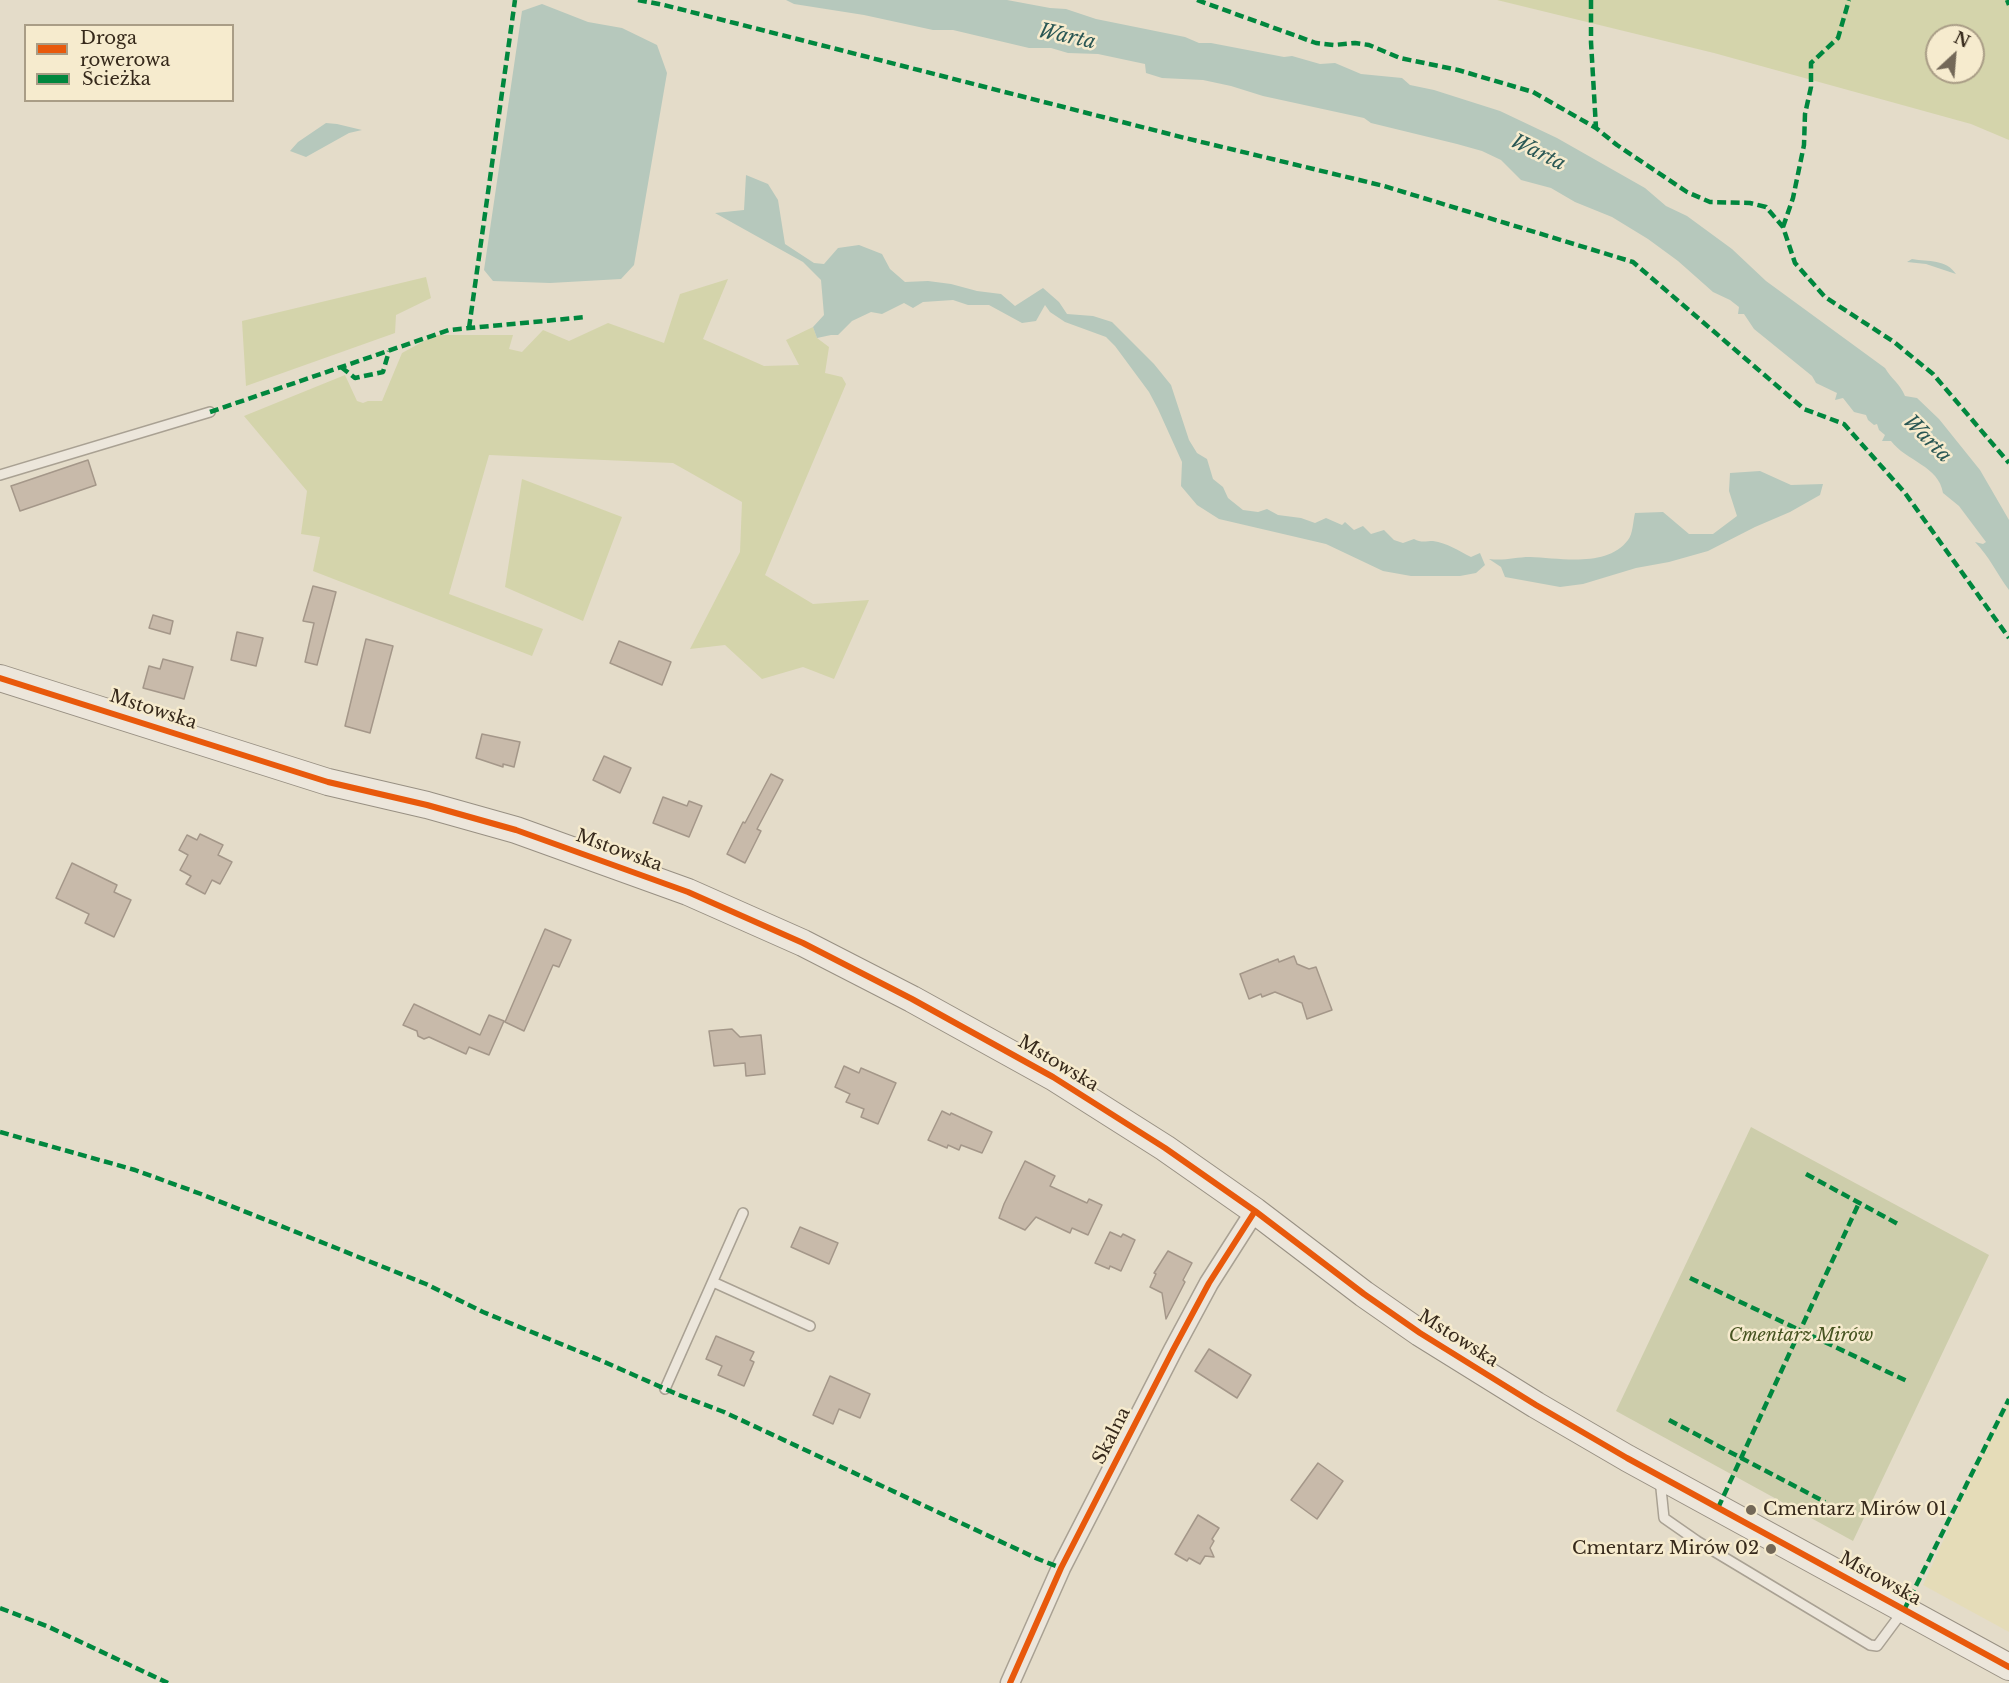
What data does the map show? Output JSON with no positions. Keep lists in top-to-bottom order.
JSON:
{
  "streets": {
    "street": ["Mstowska", "Skalna"]
  },
  "crossings": [
    ["Mstowska", "Skalna"]
  ],
  "water": ["Warta"],
  "parks": ["Cmentarz Mirów"],
  "places": ["Cmentarz Mirów 01", "Cmentarz Mirów 02"],
  "legend": ["Droga rowerowa", "Ścieżka"],
  "north": "top right"
}
